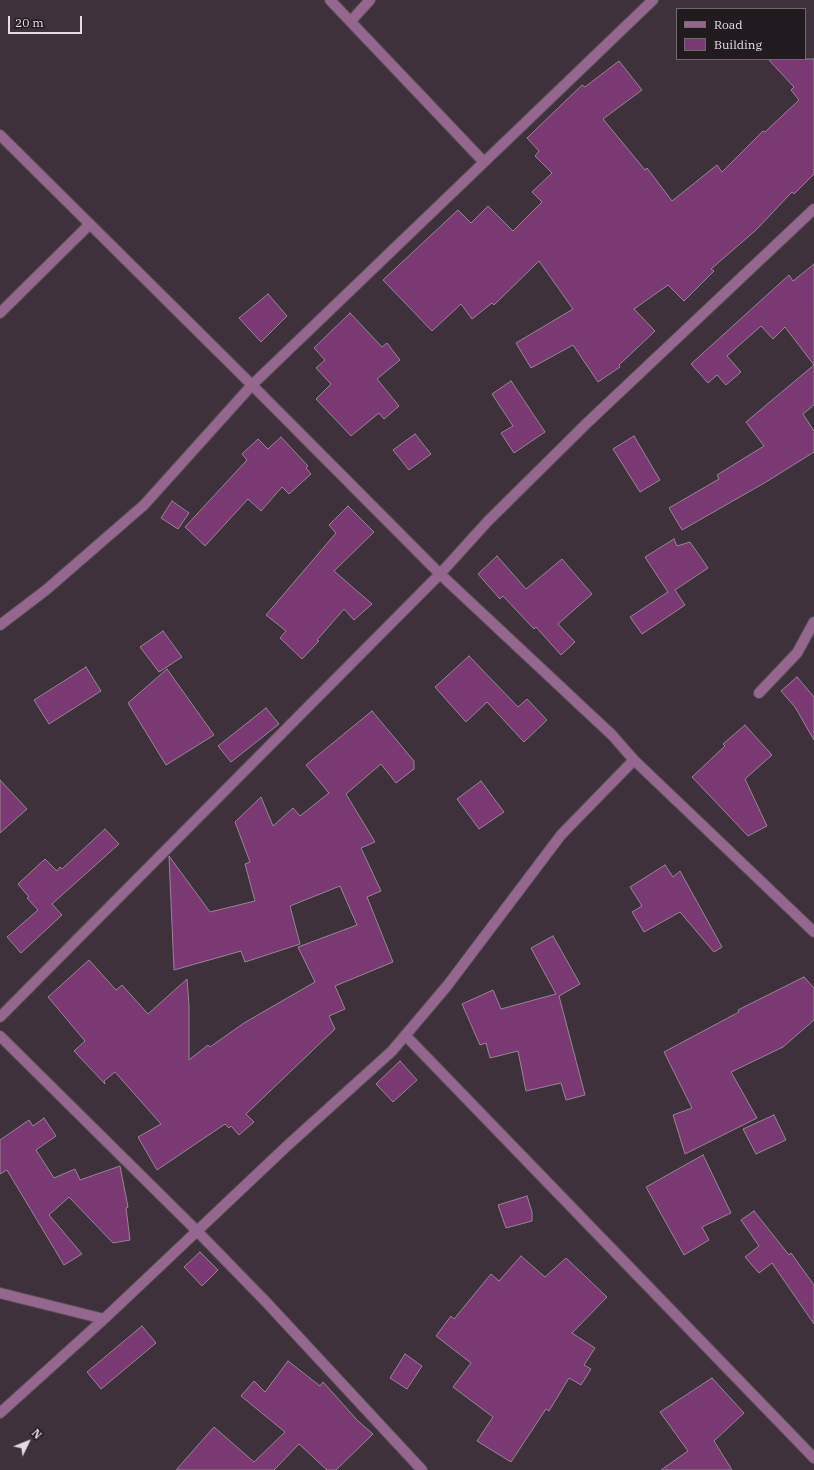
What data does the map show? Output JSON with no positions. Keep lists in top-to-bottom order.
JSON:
{
  "legend": ["Road", "Building"],
  "scale_bar": "20 m",
  "north": "top right"
}
